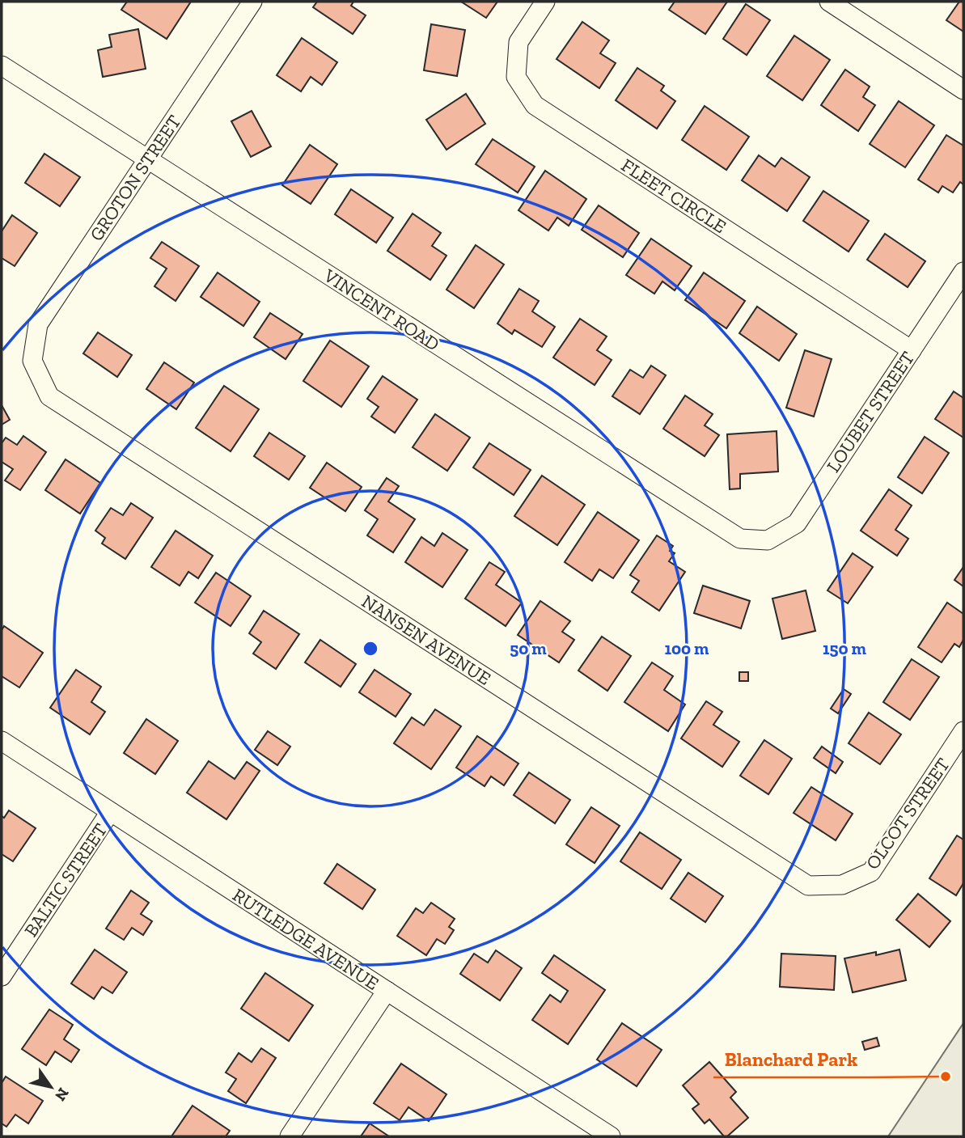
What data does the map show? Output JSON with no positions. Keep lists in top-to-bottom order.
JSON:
{
  "streets": {
    "street": [
      "GROTON STREET",
      "FLEET CIRCLE",
      "VINCENT ROAD",
      "LOUBET STREET",
      "NANSEN AVENUE",
      "OLCOT STREET",
      "BALTIC STREET",
      "RUTLEDGE AVENUE"
    ]
  },
  "crossings": [
    ["GROTON STREET", "VINCENT ROAD"],
    ["GROTON STREET", "NANSEN AVENUE"],
    ["FLEET CIRCLE", "LOUBET STREET"],
    ["VINCENT ROAD", "LOUBET STREET"],
    ["NANSEN AVENUE", "OLCOT STREET"],
    ["BALTIC STREET", "RUTLEDGE AVENUE"]
  ],
  "places": ["Blanchard Park"],
  "north": "bottom right",
  "rings": ["50 m", "100 m", "150 m"]
}
